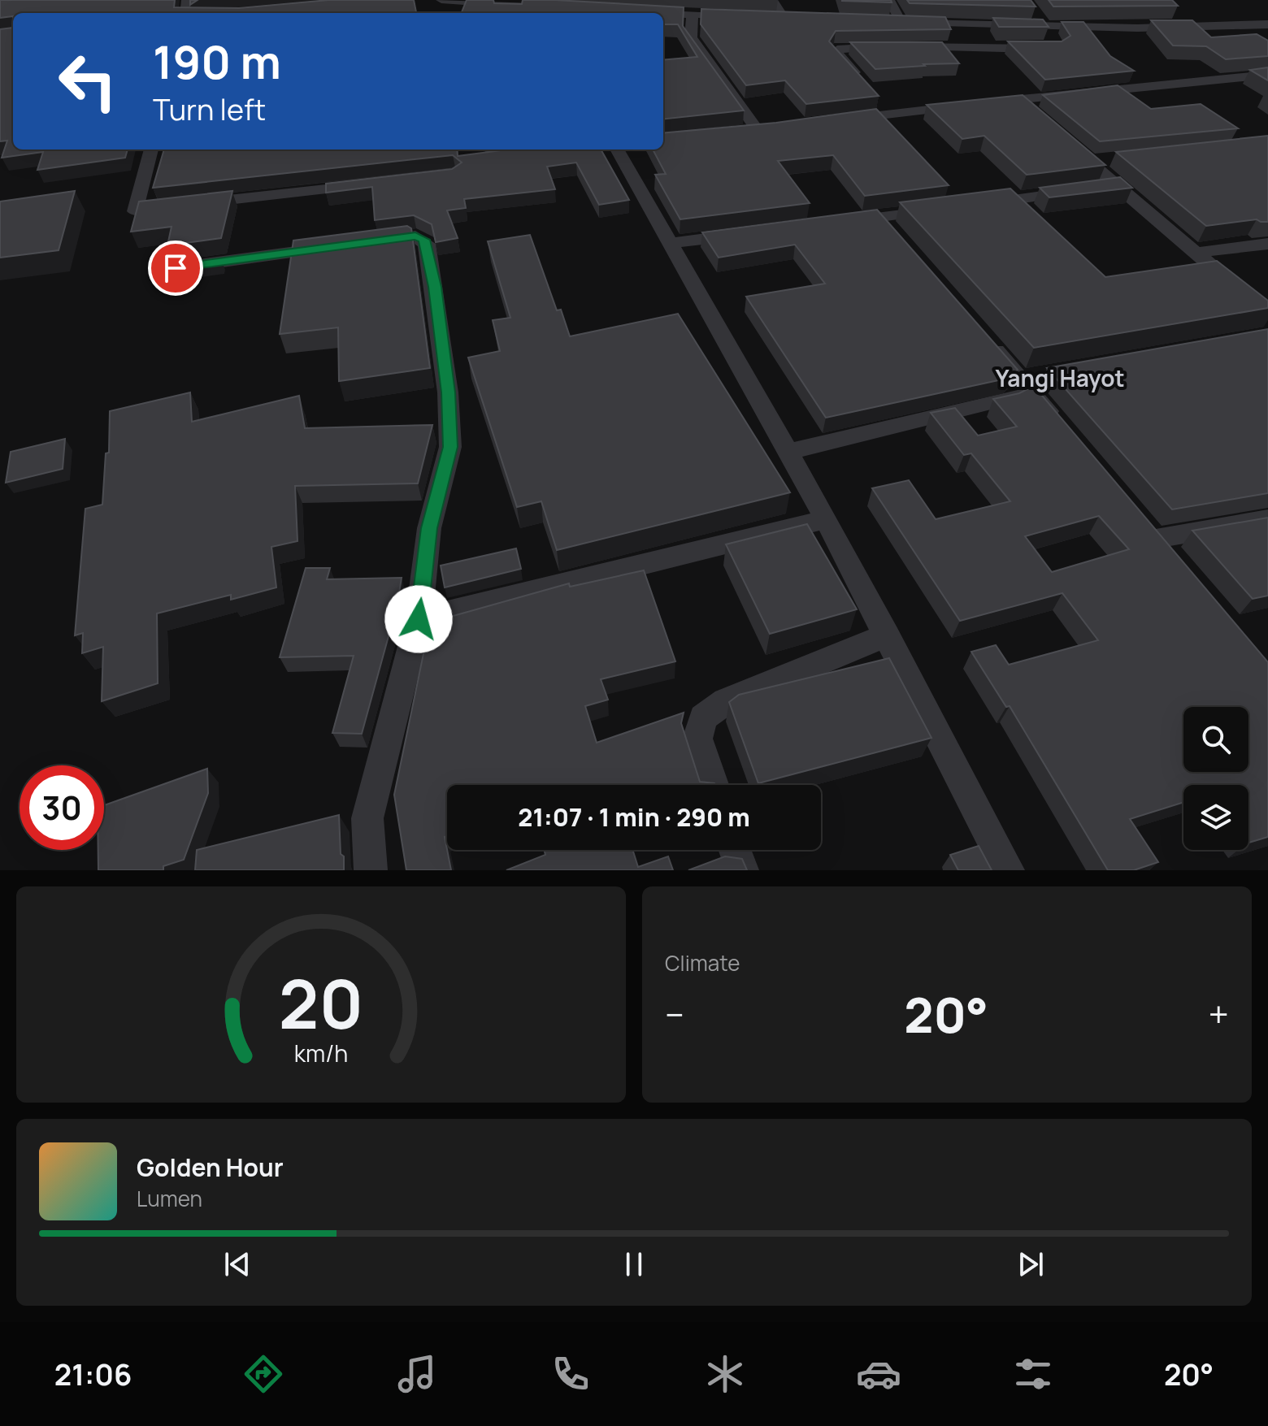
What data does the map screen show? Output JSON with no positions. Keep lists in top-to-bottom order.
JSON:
{
  "districts": ["Yangi Hayot"],
  "page": {
    "turn": ["190 m", "Turn left"],
    "limit": "30",
    "trip": "21:07 · 1 min · 290 m",
    "tile": "Climate",
    "heat": ["−", "20°", "+"],
    "song": ["Golden Hour", "Lumen"],
    "tabs": ["21:06", "20°"],
    "gauge": ["20", "km/h"]
  }
}
